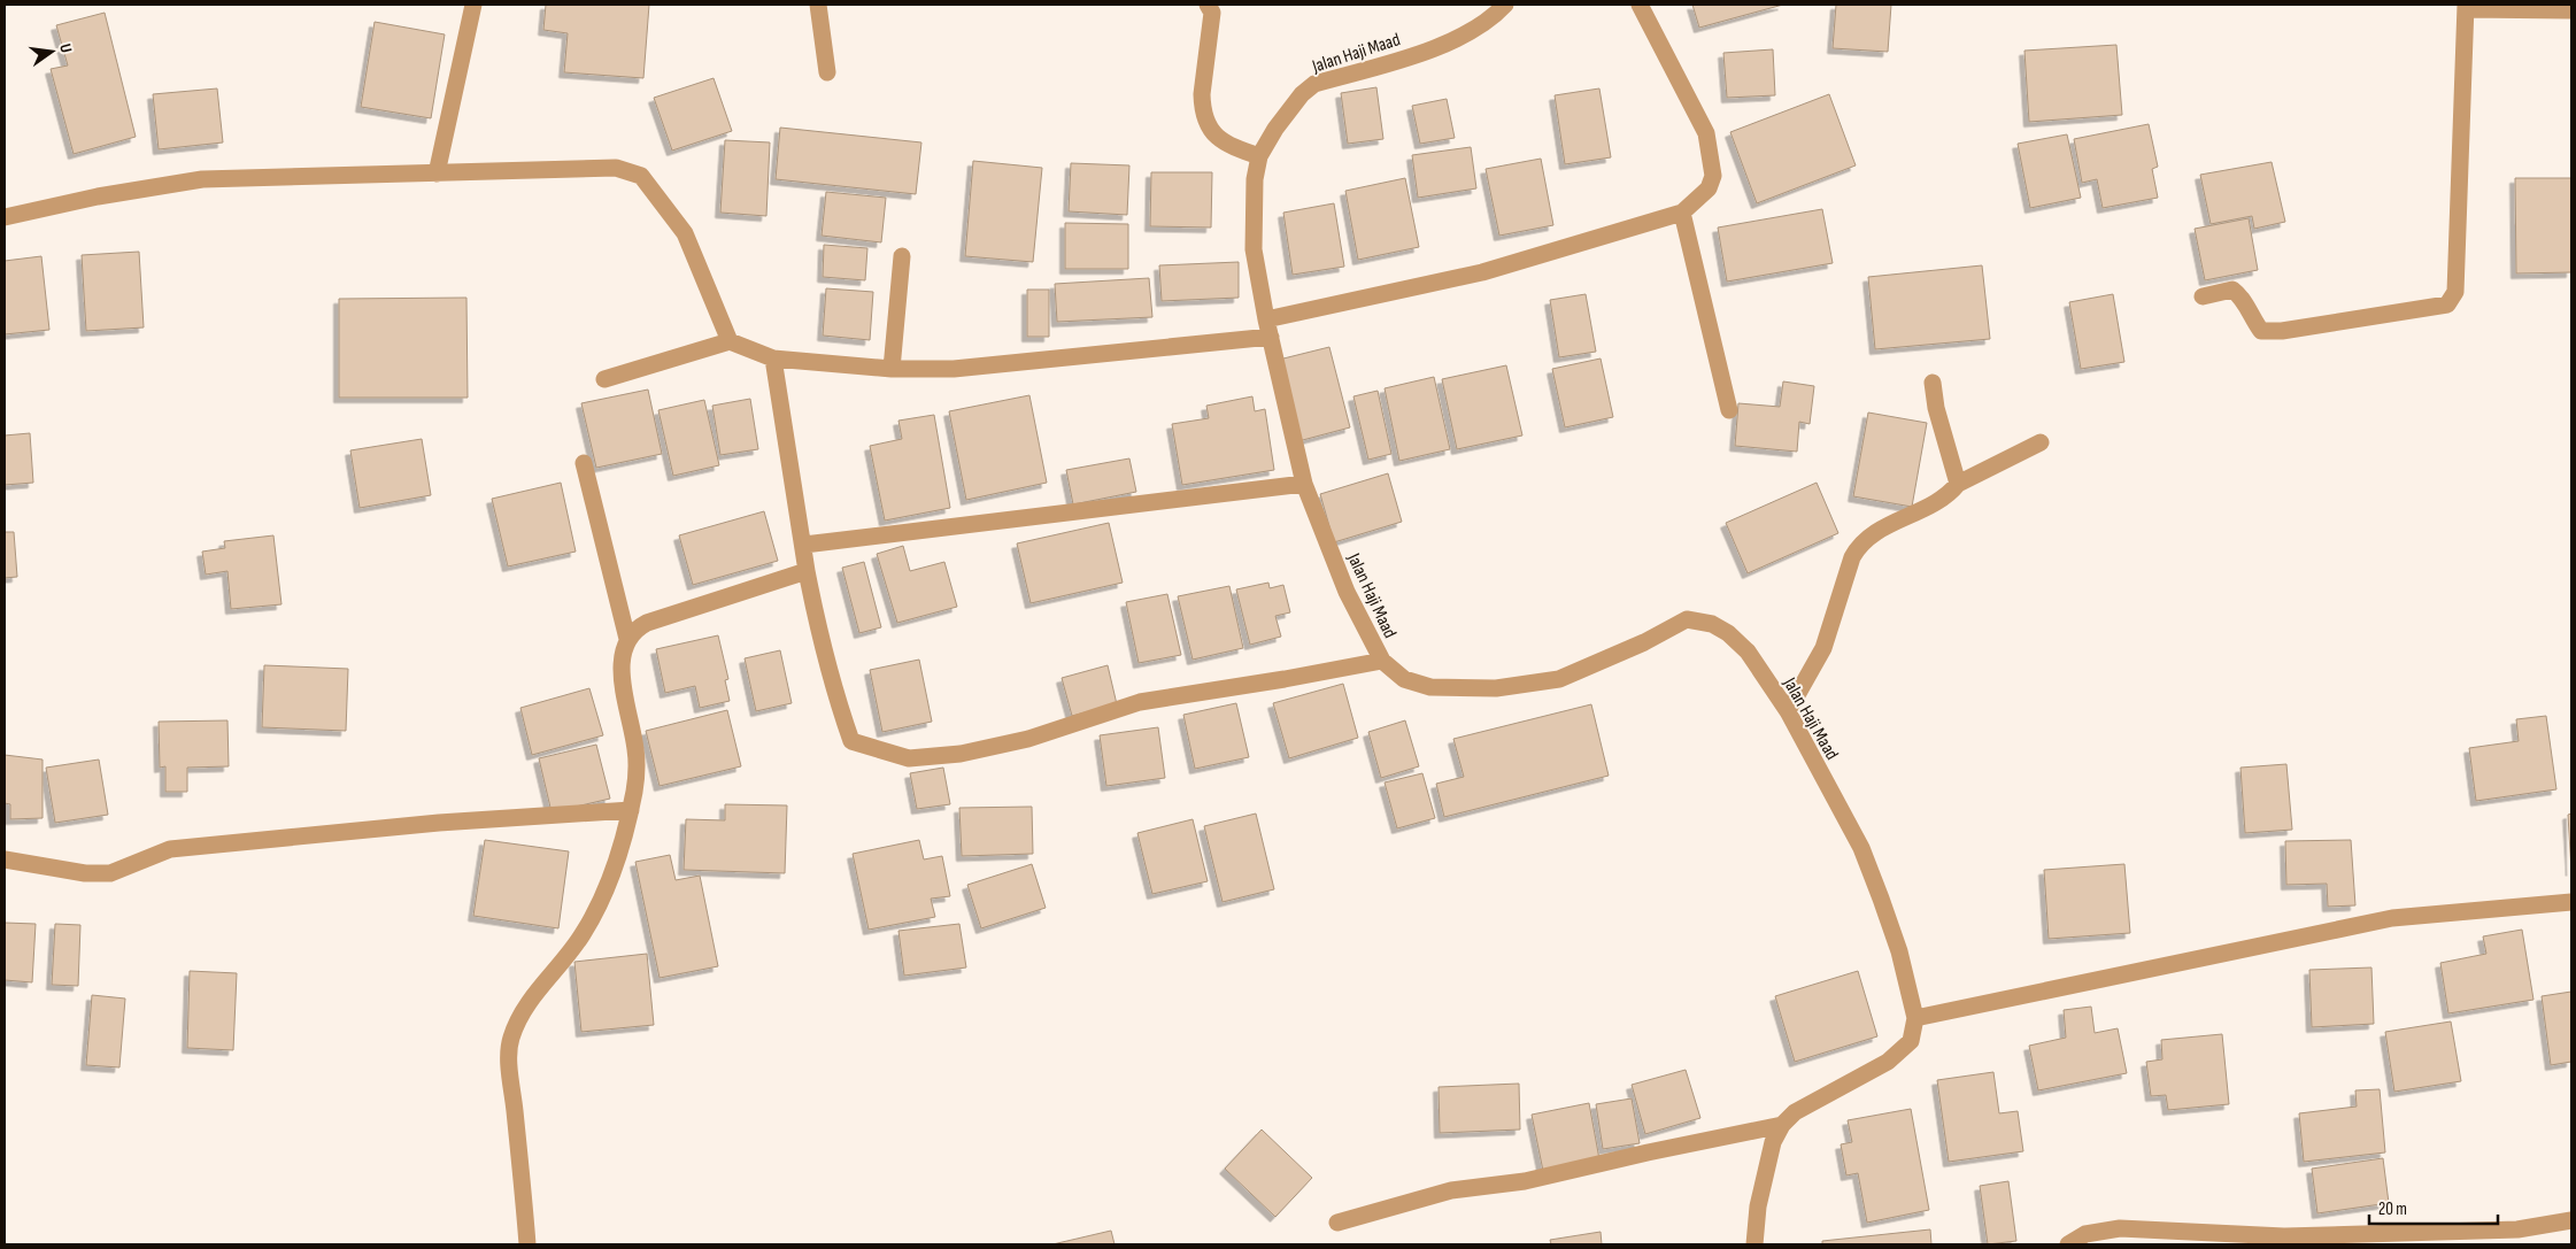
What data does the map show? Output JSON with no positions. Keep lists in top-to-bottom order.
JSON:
{
  "streets": {
    "street": ["Jalan Haji Maad"]
  },
  "scale_bar": "20 m",
  "north": "right"
}
